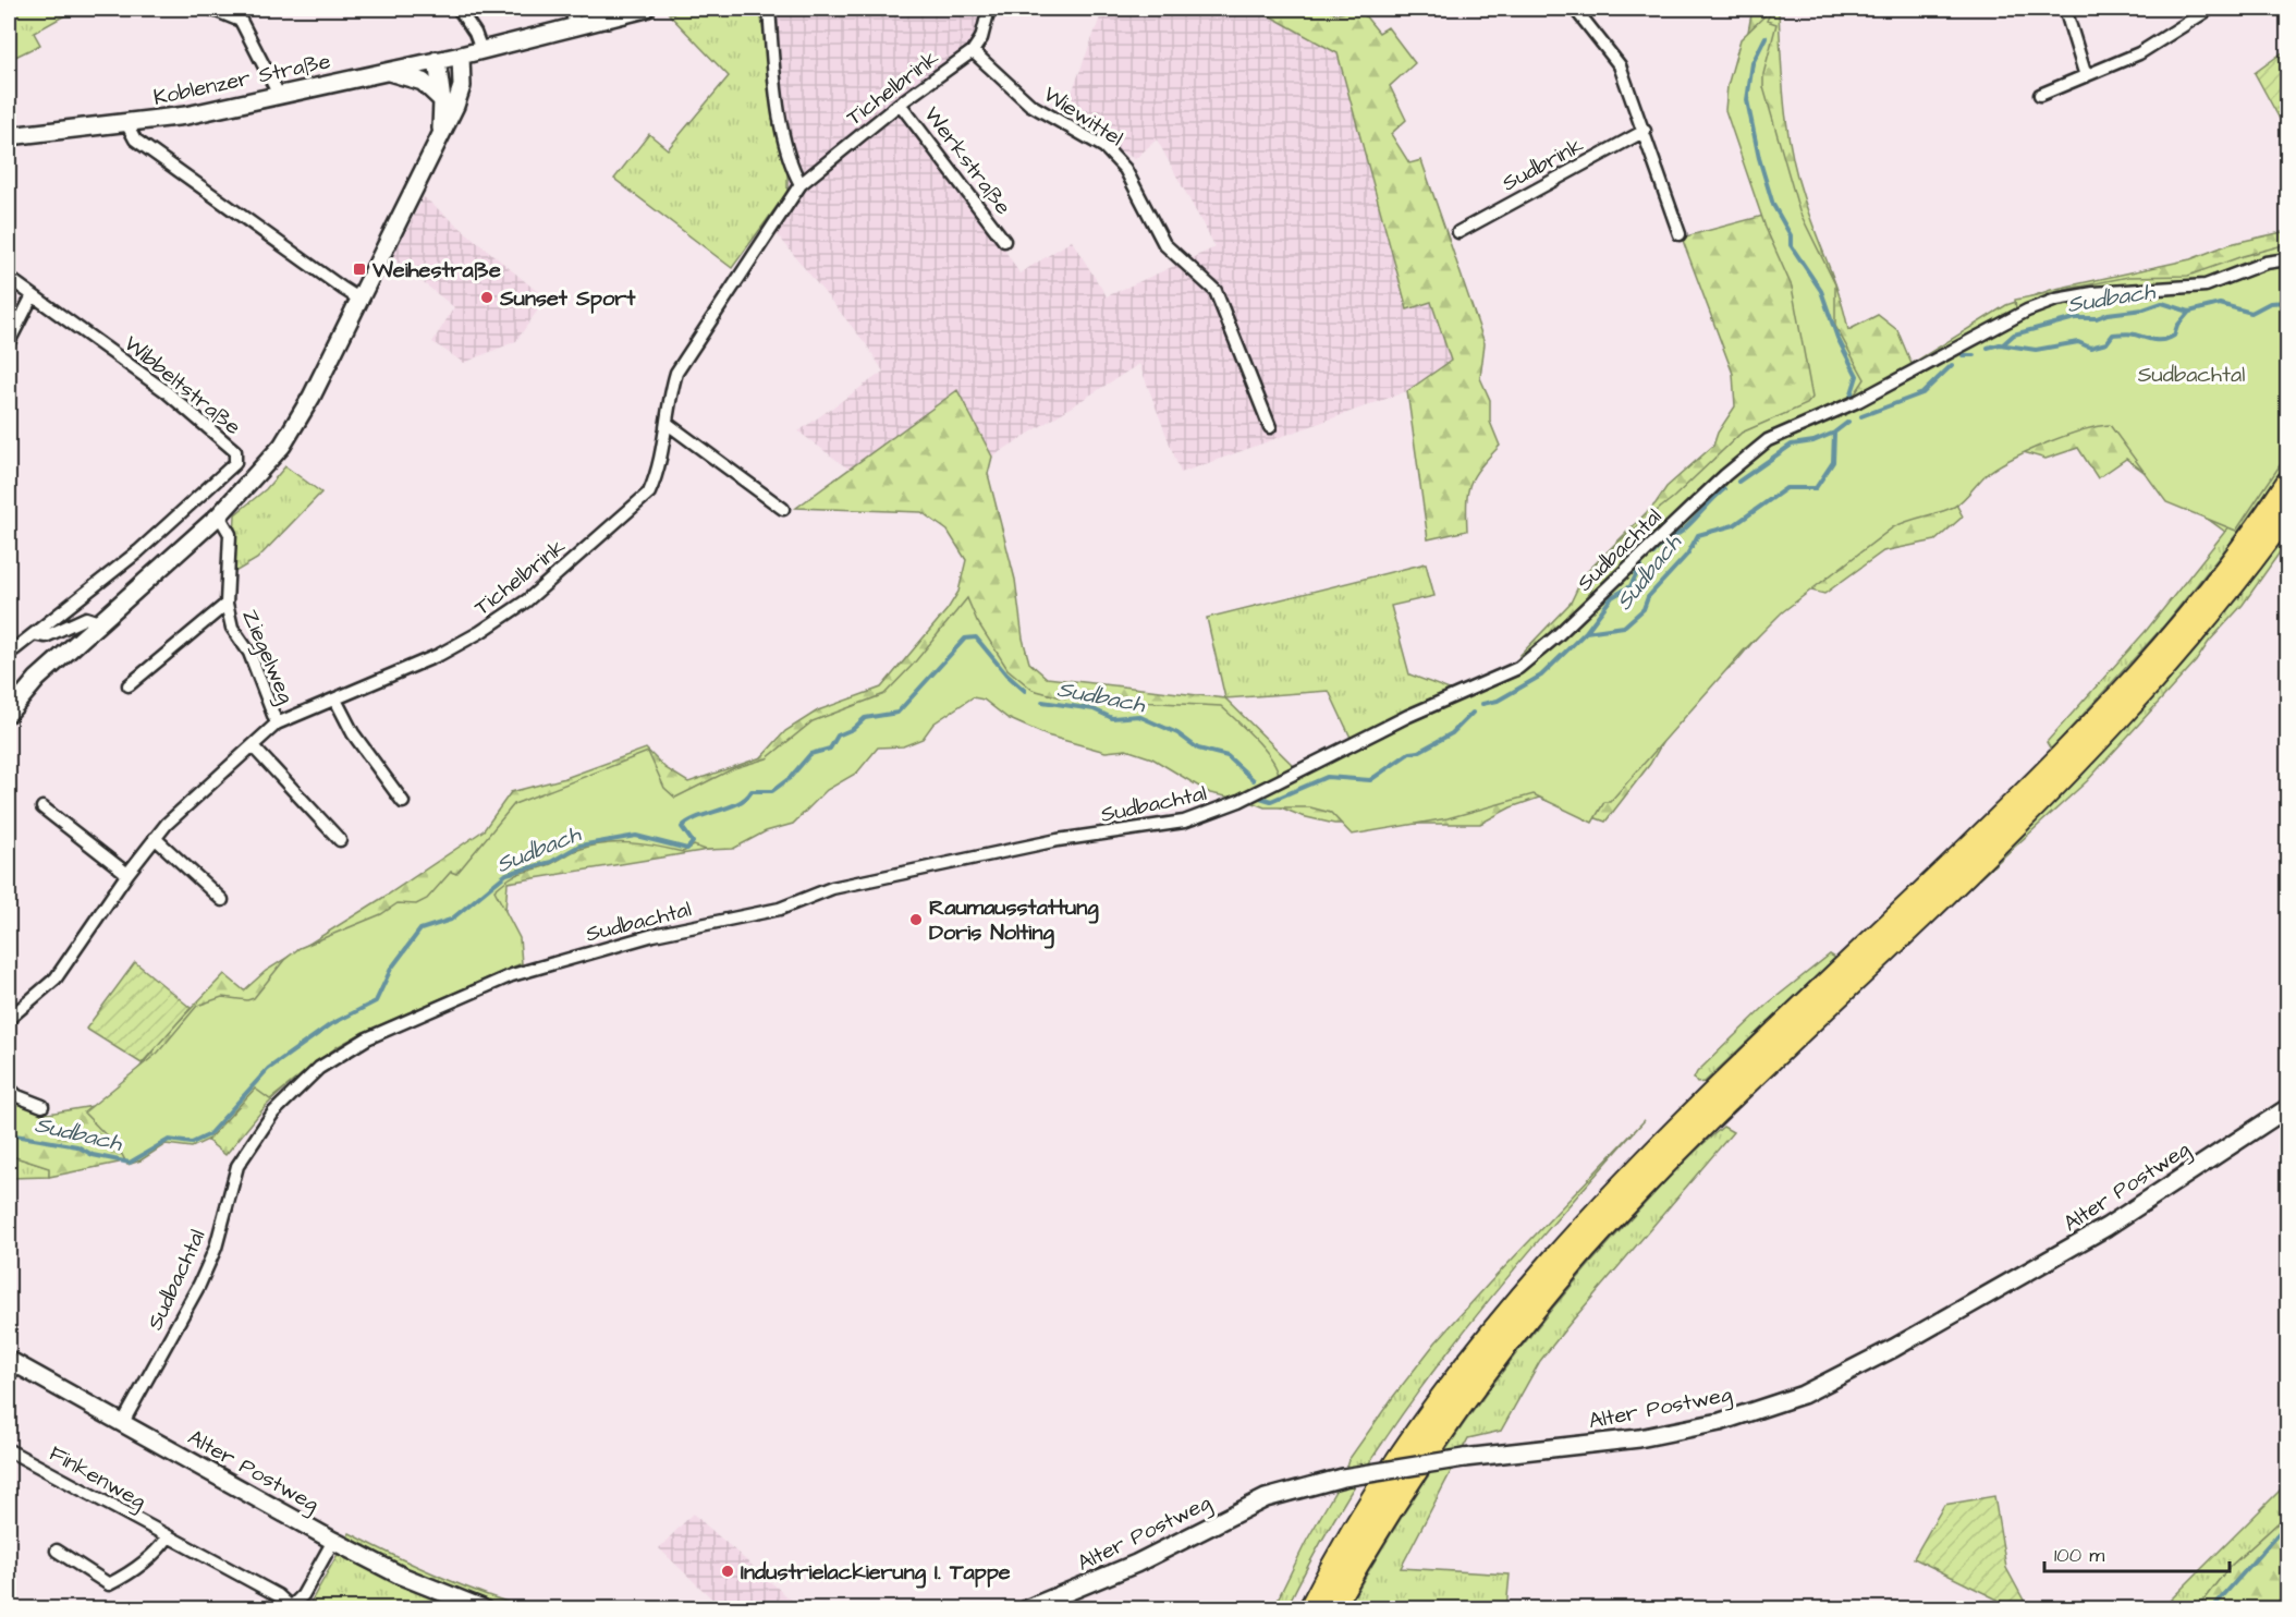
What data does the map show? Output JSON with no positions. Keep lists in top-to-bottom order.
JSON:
{
  "streets": {
    "street": [
      "Koblenzer Straße",
      "Tichelbrink",
      "Wiewittel",
      "Werkstraße",
      "Sudbrink",
      "Wibbeltstraße",
      "Sudbachtal",
      "Ziegelweg",
      "Alter Postweg",
      "Finkenweg"
    ]
  },
  "crossings": [
    ["Tichelbrink", "Wiewittel"],
    ["Tichelbrink", "Werkstraße"],
    ["Tichelbrink", "Ziegelweg"],
    ["Sudbachtal", "Alter Postweg"]
  ],
  "water": ["Sudbach"],
  "parks": ["Sudbachtal"],
  "places": {
    "transit": ["Weihestraße"],
    "other": ["Sunset Sport", "Raumausstattung Doris Nolting", "Industrielackierung I. Tappe"]
  },
  "scale_bar": "100 m"
}
